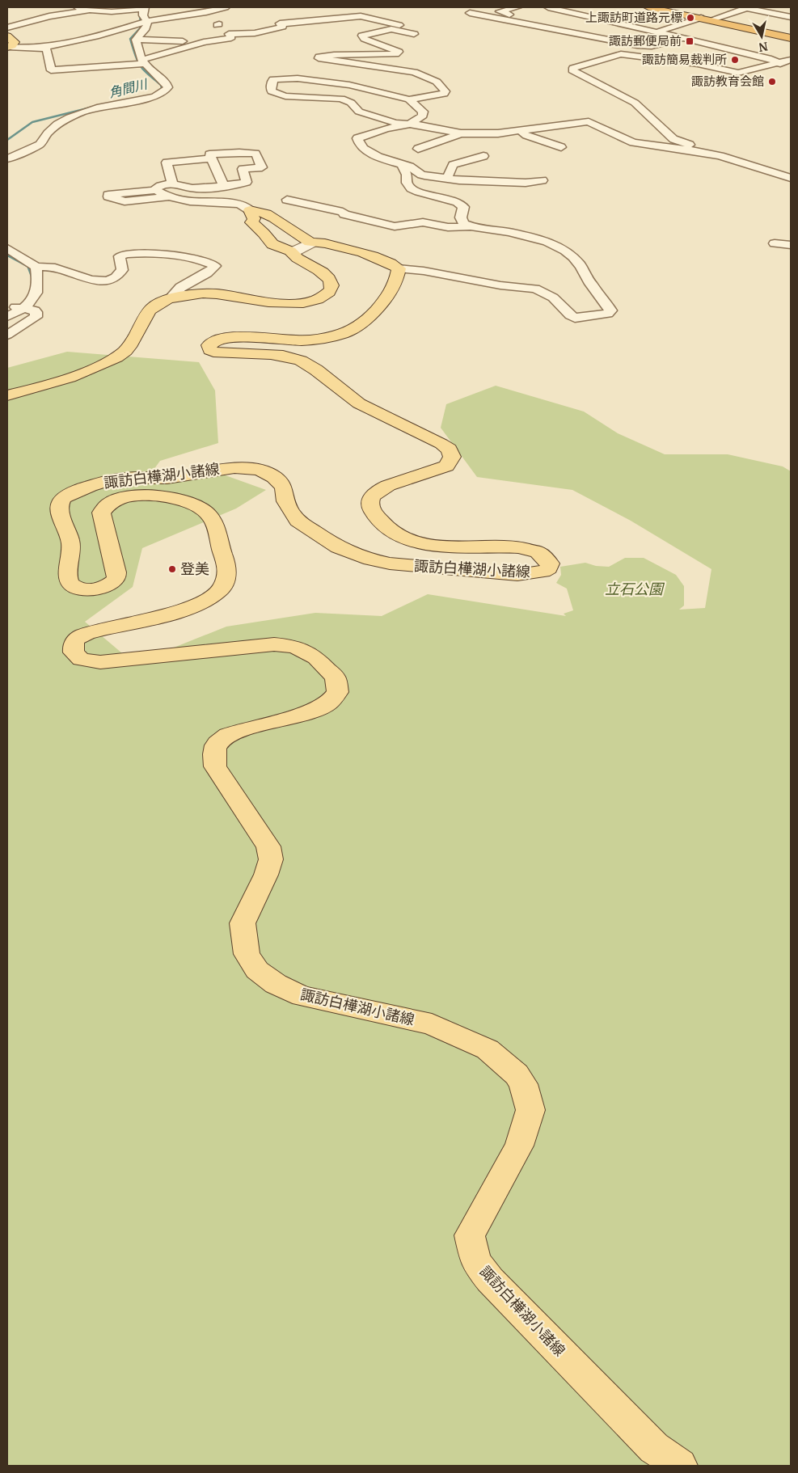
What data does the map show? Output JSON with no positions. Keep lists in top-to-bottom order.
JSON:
{
  "streets": {
    "main road": ["諏訪白樺湖小諸線"]
  },
  "water": ["角間川"],
  "parks": ["立石公園"],
  "places": {
    "other": [
      "上諏訪町道路元標",
      "諏訪簡易裁判所",
      "諏訪教育会館",
      "登美"
    ],
    "transit": ["諏訪郵便局前"]
  },
  "north": "bottom"
}
